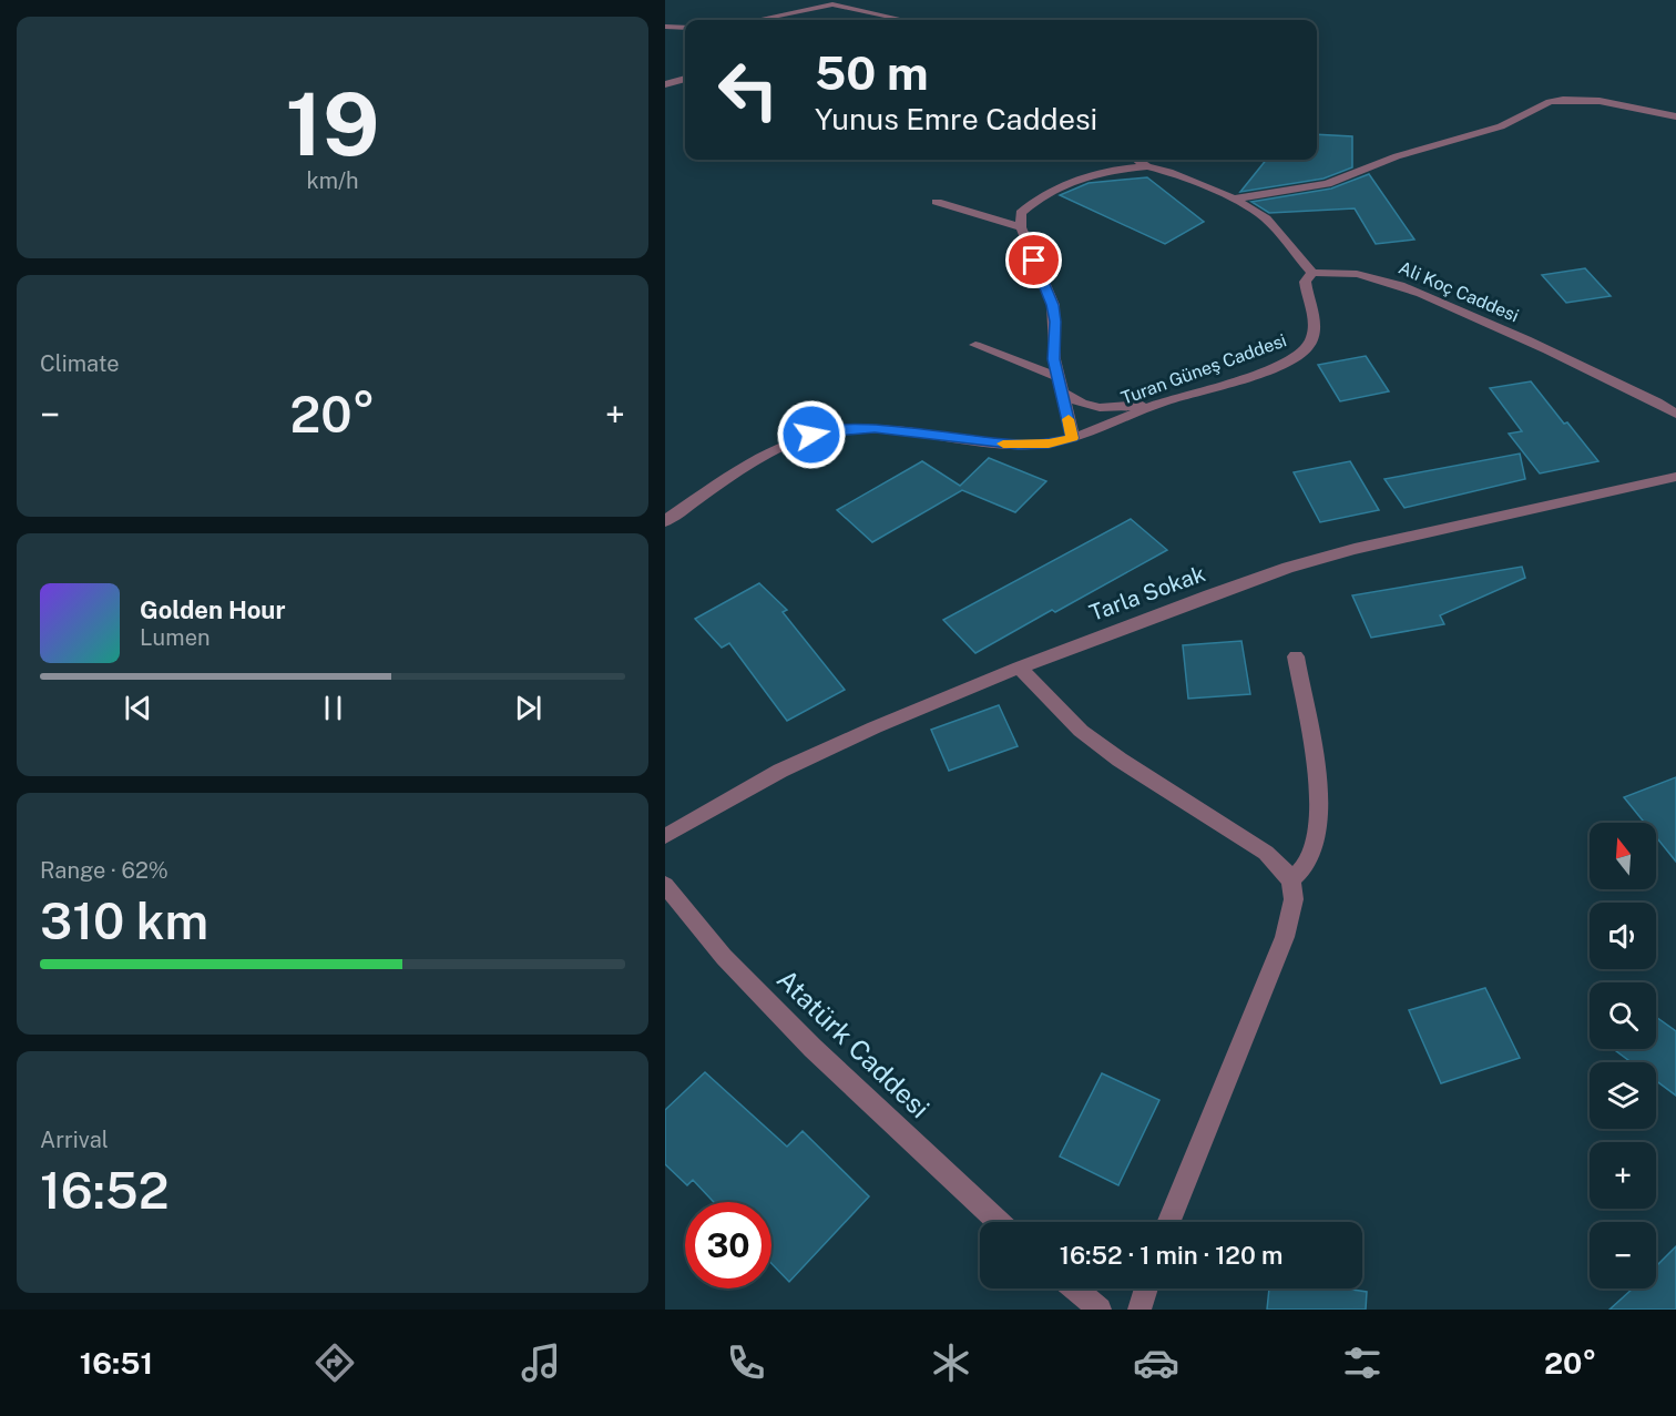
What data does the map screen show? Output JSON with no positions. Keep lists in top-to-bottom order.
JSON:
{
  "streets": {
    "street": [
      "Ali Koç Caddesi",
      "Turan Güneş Caddesi",
      "Tarla Sokak",
      "Atatürk Caddesi"
    ]
  },
  "crossings": [
    ["Ali Koç Caddesi", "Turan Güneş Caddesi"]
  ],
  "north": "top",
  "page": {
    "tile": [
      ["19", "km/h"],
      "Climate",
      ["Range · 62%", "310 km"],
      ["Arrival", "16:52"]
    ],
    "turn": ["50 m", "Yunus Emre Caddesi"],
    "heat": ["−", "20°", "+"],
    "song": ["Golden Hour", "Lumen"],
    "map_buttons": ["+", "−"],
    "limit": "30",
    "trip": "16:52 · 1 min · 120 m",
    "tabs": ["16:51", "20°"]
  }
}
